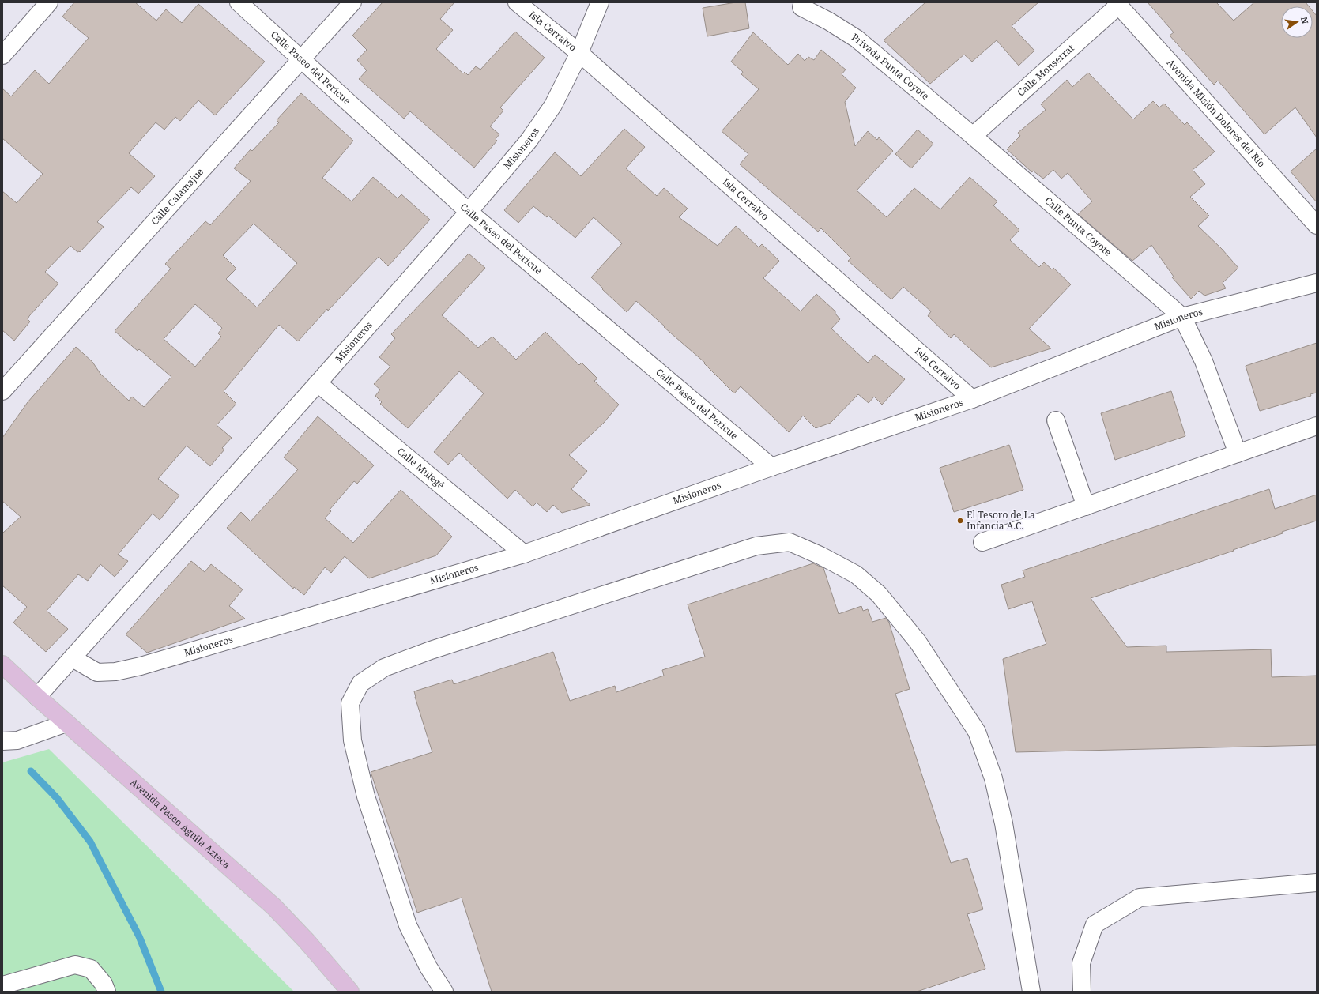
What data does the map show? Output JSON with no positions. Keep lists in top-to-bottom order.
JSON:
{
  "streets": {
    "main road": ["Avenida Paseo Aguila Azteca"],
    "street": [
      "Isla Cerralvo",
      "Privada Punta Coyote",
      "Calle Paseo del Pericue",
      "Calle Monserrat",
      "Avenida Misión Dolores del Río",
      "Misioneros",
      "Calle Calamajue",
      "Calle Punta Coyote",
      "Calle Mulegé"
    ]
  },
  "crossings": [
    ["Isla Cerralvo", "Misioneros"],
    ["Privada Punta Coyote", "Calle Monserrat"],
    ["Privada Punta Coyote", "Calle Punta Coyote"],
    ["Calle Paseo del Pericue", "Misioneros"],
    ["Calle Paseo del Pericue", "Calle Calamajue"],
    ["Calle Monserrat", "Avenida Misión Dolores del Río"],
    ["Calle Monserrat", "Calle Punta Coyote"],
    ["Misioneros", "Calle Punta Coyote"],
    ["Misioneros", "Calle Mulegé"],
    ["Misioneros", "Avenida Paseo Aguila Azteca"]
  ],
  "places": ["El Tesoro de La Infancia A.C."],
  "north": "right"
}
